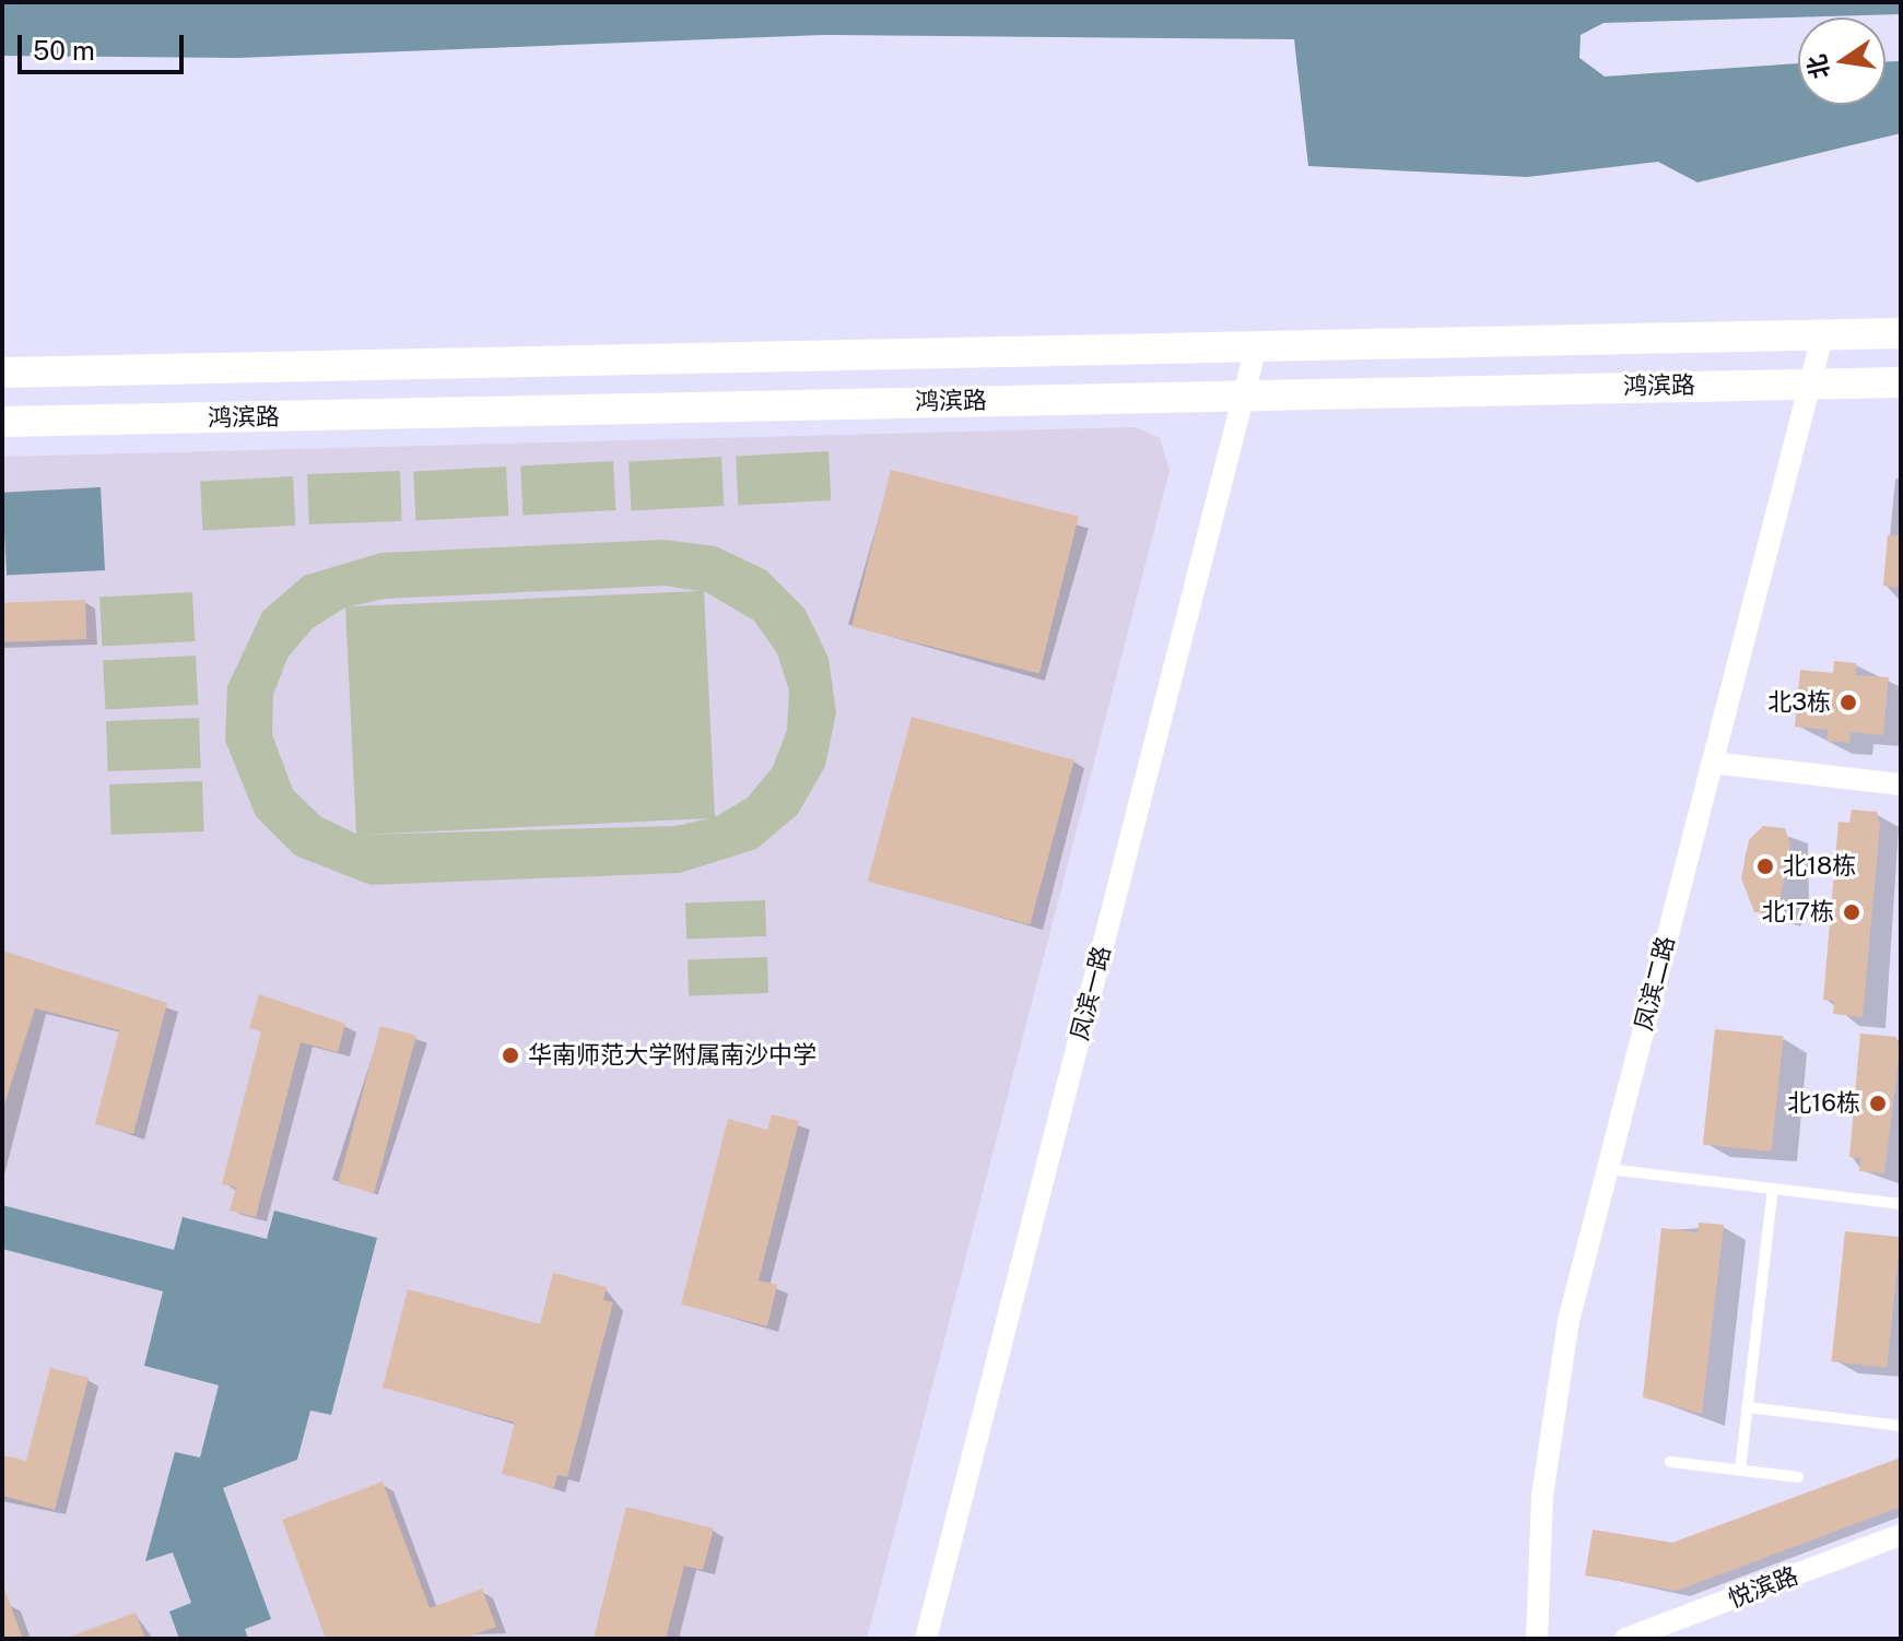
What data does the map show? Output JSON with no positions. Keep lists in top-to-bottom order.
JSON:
{
  "streets": {
    "street": [
      "鸿滨路",
      "凤滨二路",
      "凤滨一路",
      "悦滨路"
    ]
  },
  "crossings": [
    ["鸿滨路", "凤滨二路"],
    ["鸿滨路", "凤滨一路"]
  ],
  "places": [
    "北3栋",
    "北18栋",
    "北17栋",
    "华南师范大学附属南沙中学",
    "北16栋"
  ],
  "scale_bar": "50 m",
  "north": "left"
}
